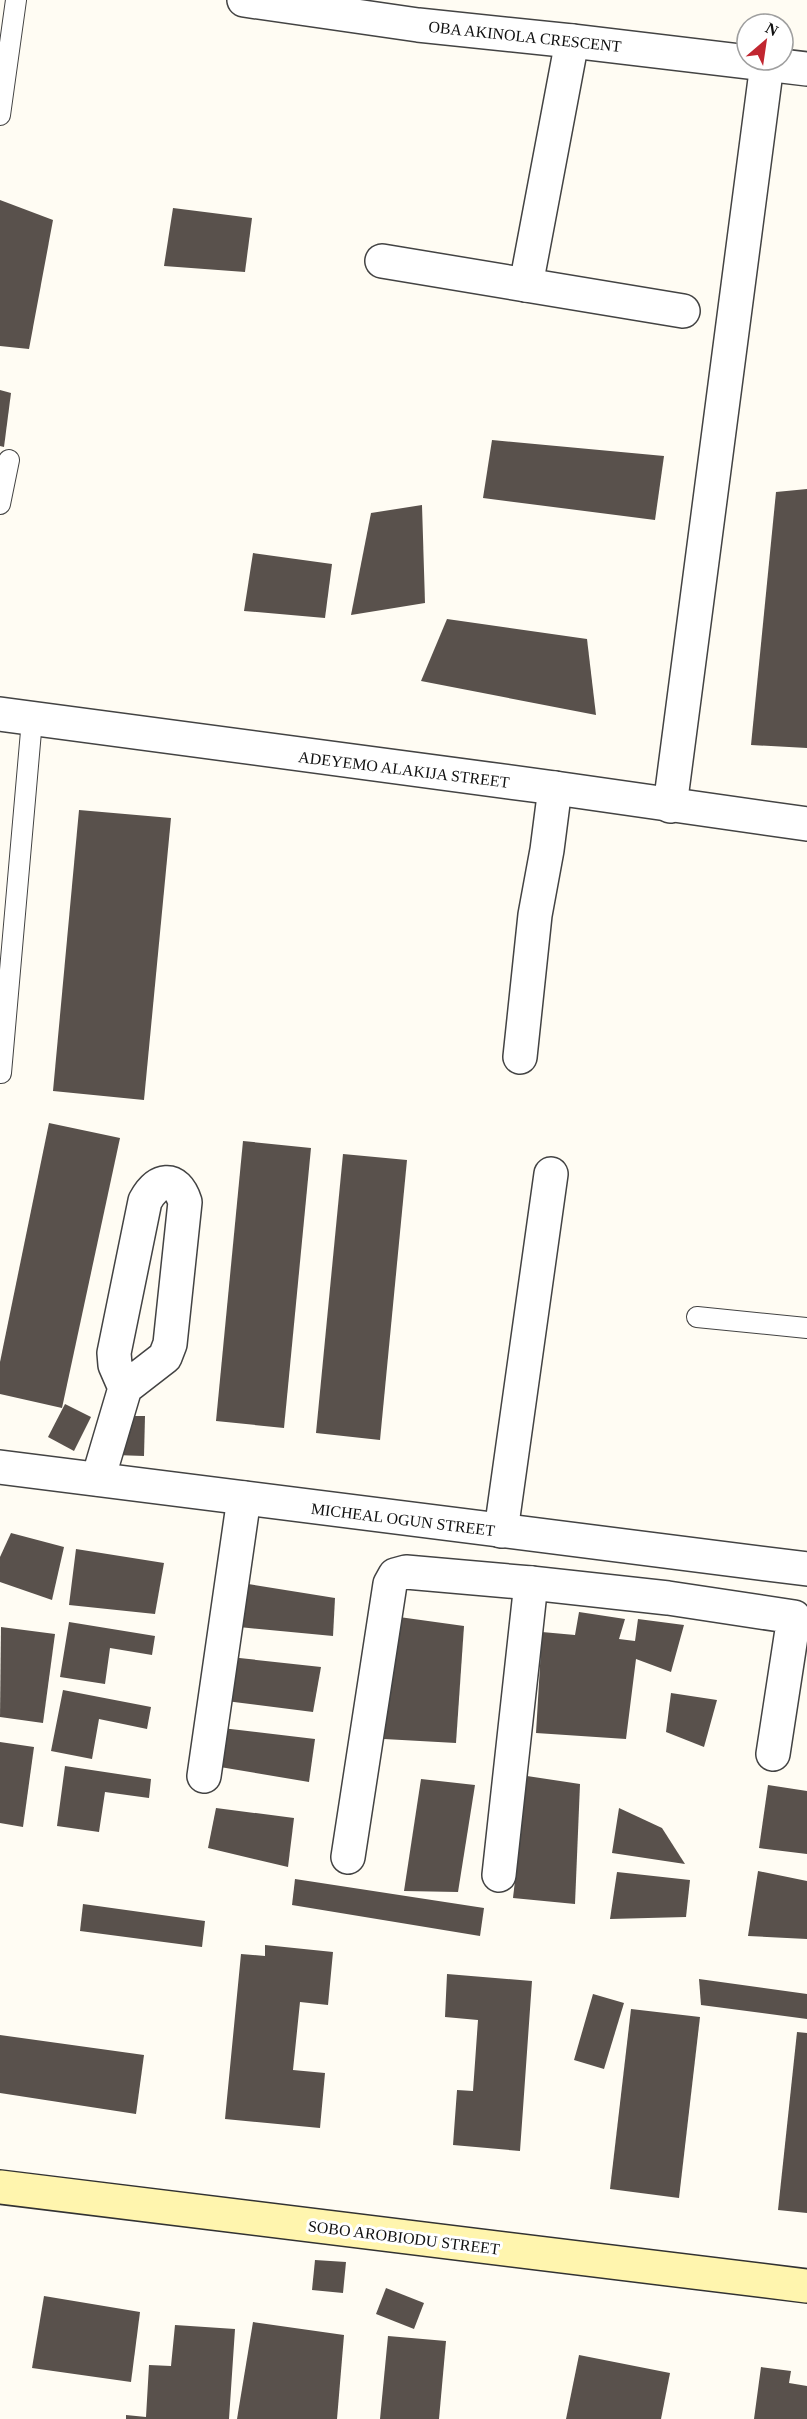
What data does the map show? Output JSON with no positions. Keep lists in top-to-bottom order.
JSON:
{
  "streets": {
    "street": [
      "OBA AKINOLA CRESCENT",
      "ADEYEMO ALAKIJA STREET",
      "MICHEAL OGUN STREET",
      "SOBO AROBIODU STREET"
    ]
  },
  "north": "top right"
}
